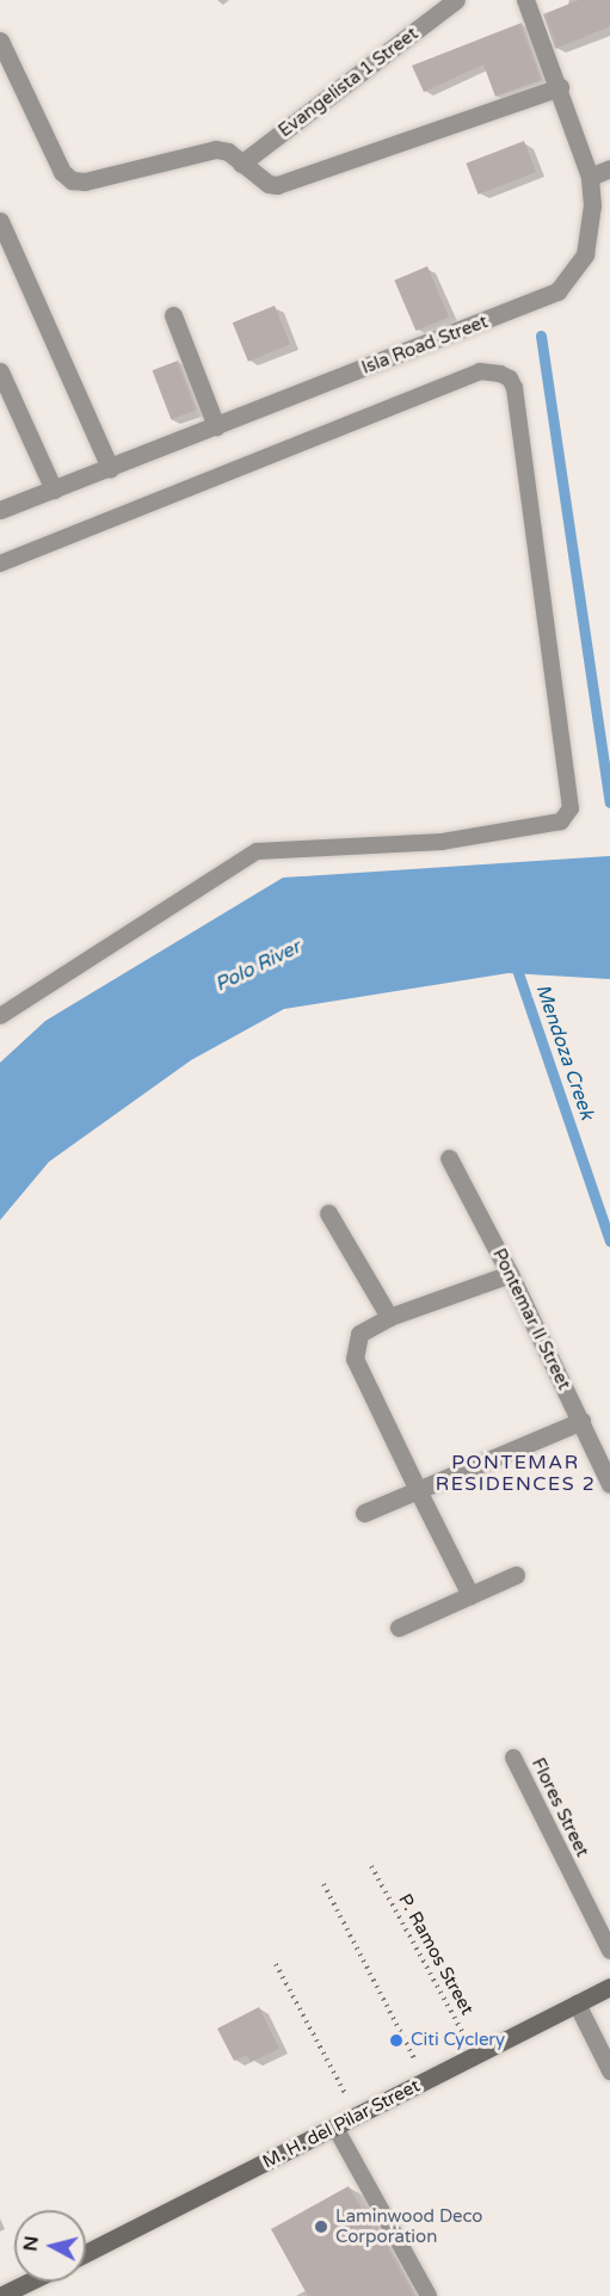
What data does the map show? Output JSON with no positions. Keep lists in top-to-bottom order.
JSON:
{
  "streets": {
    "main road": ["M. H. del Pilar Street"],
    "street": ["Evangelista 1 Street", "Isla Road Street", "Pontemar II Street"],
    "lane": ["Flores Street"],
    "path": ["P. Ramos Street"]
  },
  "crossings": [
    ["P. Ramos Street", "M. H. del Pilar Street"]
  ],
  "districts": ["PONTEMAR RESIDENCES 2"],
  "water": ["Polo River", "Mendoza Creek"],
  "places": ["Citi Cyclery", "Laminwood Deco Corporation"],
  "north": "left"
}
